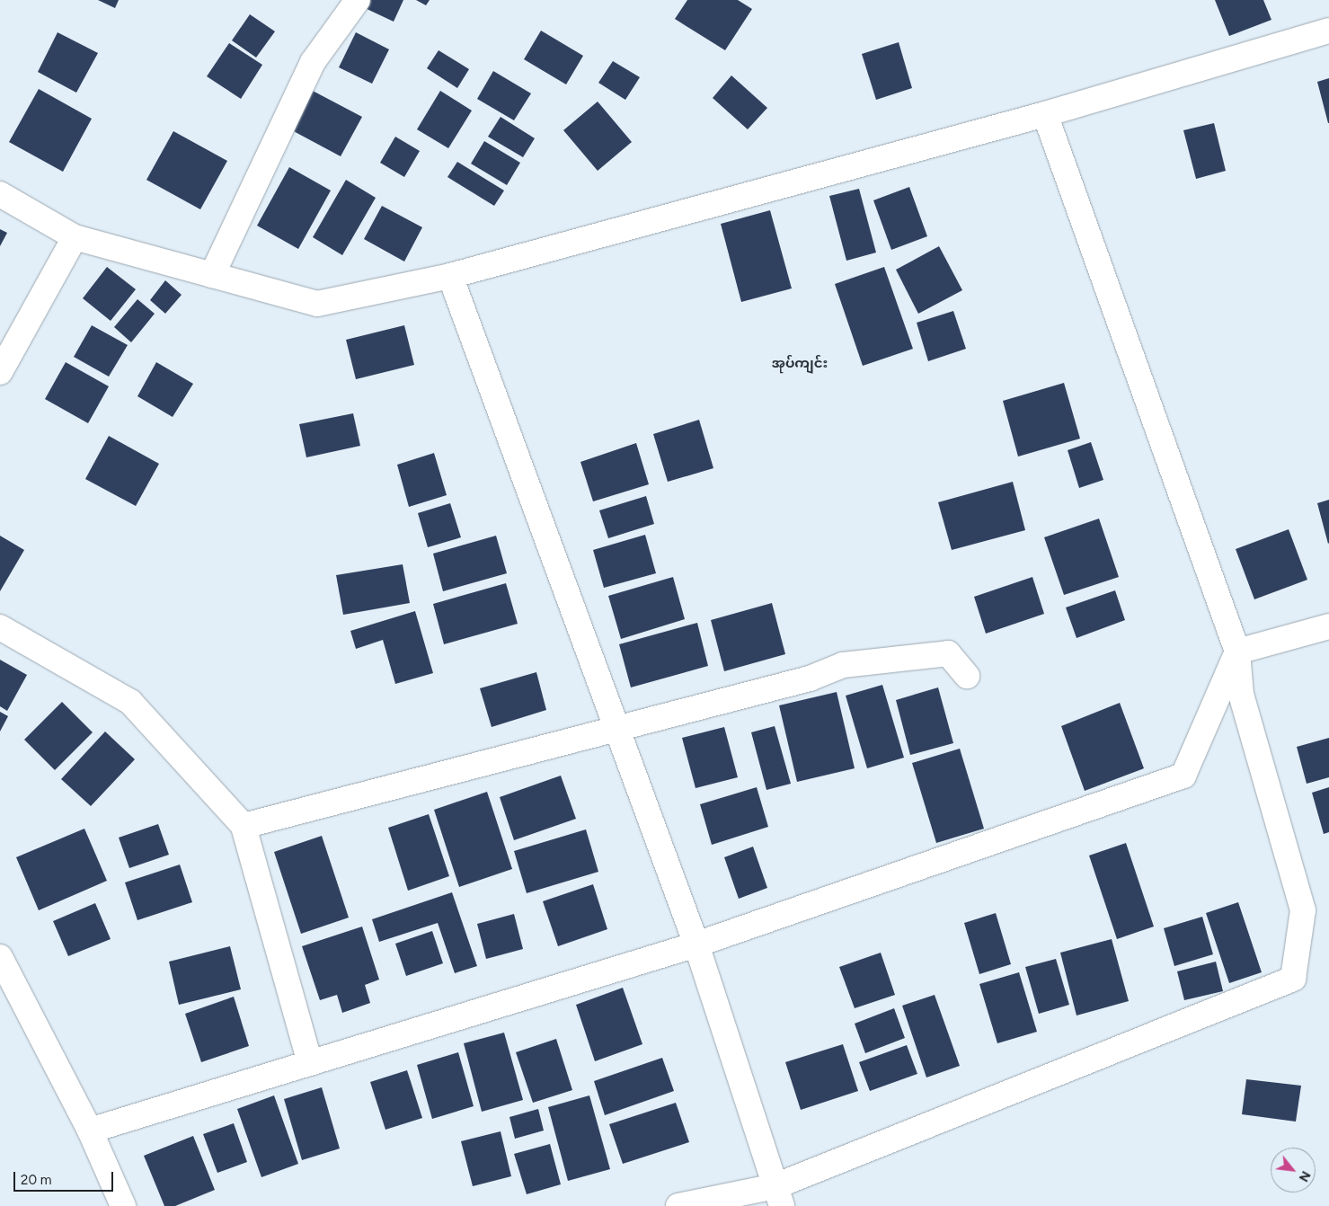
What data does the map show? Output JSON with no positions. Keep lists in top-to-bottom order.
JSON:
{
  "districts": ["အုပ်ကျင်း"],
  "scale_bar": "20 m",
  "north": "bottom right"
}
